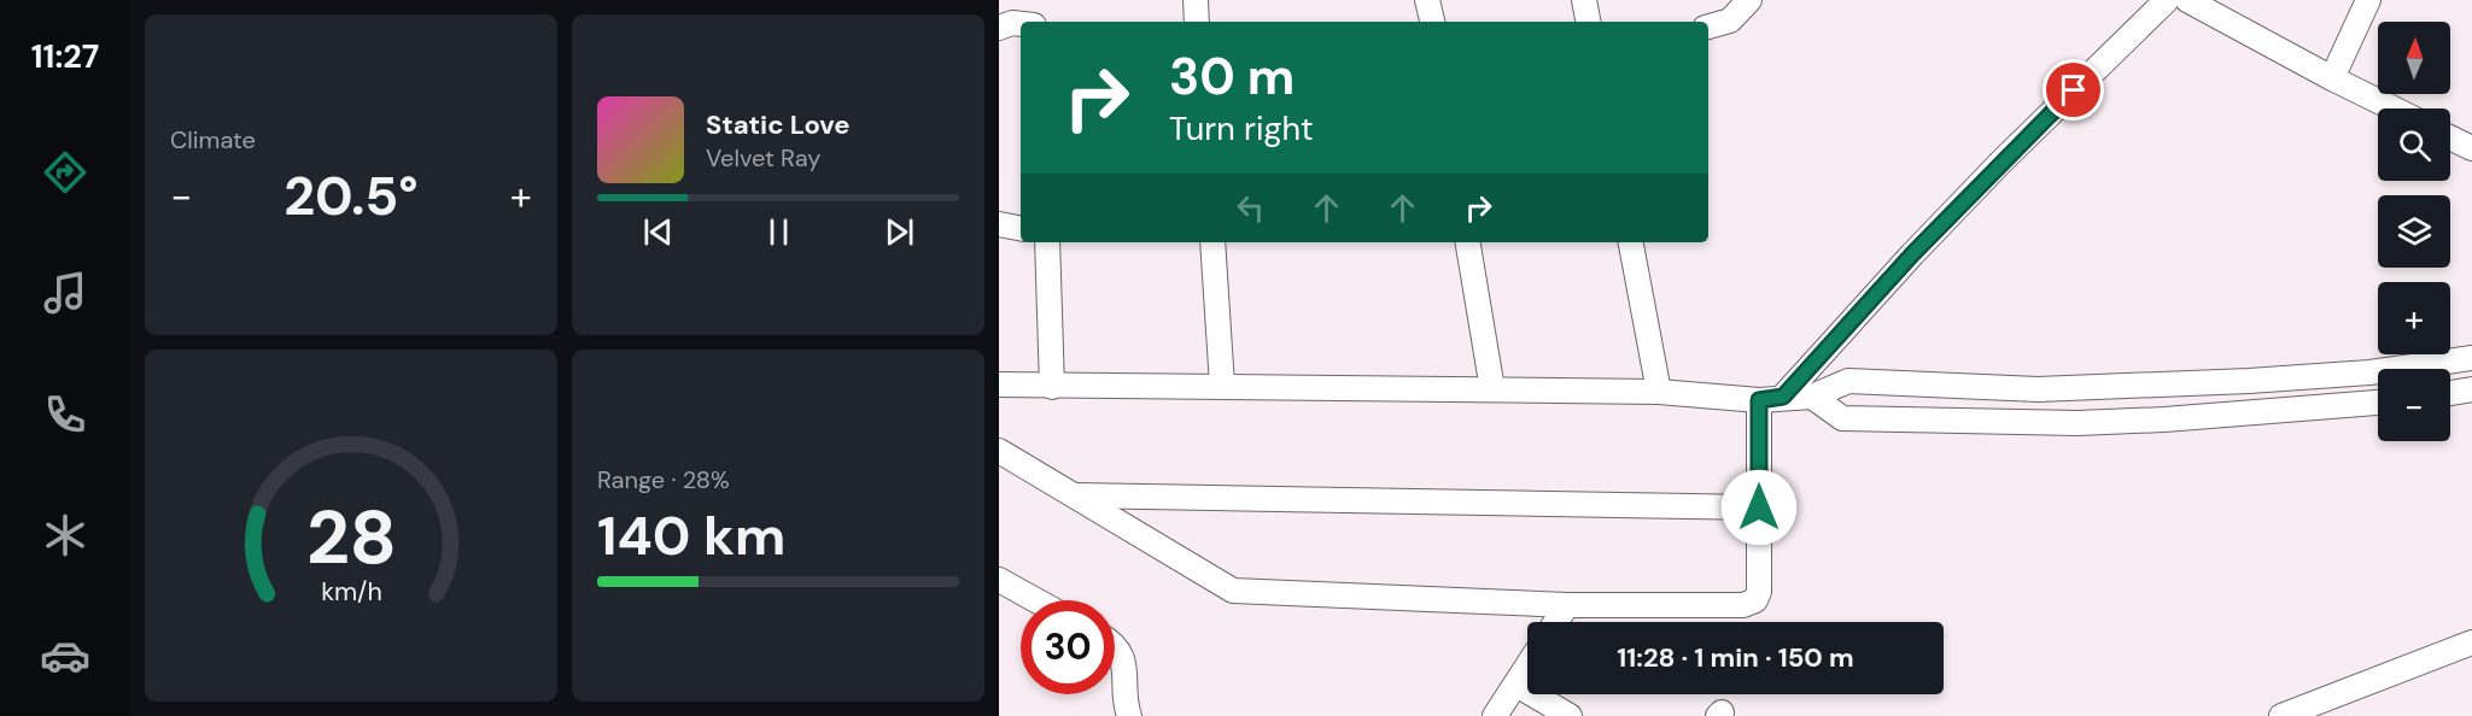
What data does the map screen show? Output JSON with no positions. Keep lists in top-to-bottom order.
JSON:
{
  "north": "top",
  "page": {
    "tabs": "11:27",
    "tile": [
      "Climate",
      ["Range · 28%", "140 km"]
    ],
    "map_buttons": ["+", "−"],
    "turn": ["30 m", "Turn right"],
    "song": ["Static Love", "Velvet Ray"],
    "heat": ["−", "20.5°", "+"],
    "limit": "30",
    "trip": "11:28 · 1 min · 150 m",
    "gauge": ["28", "km/h"]
  }
}
